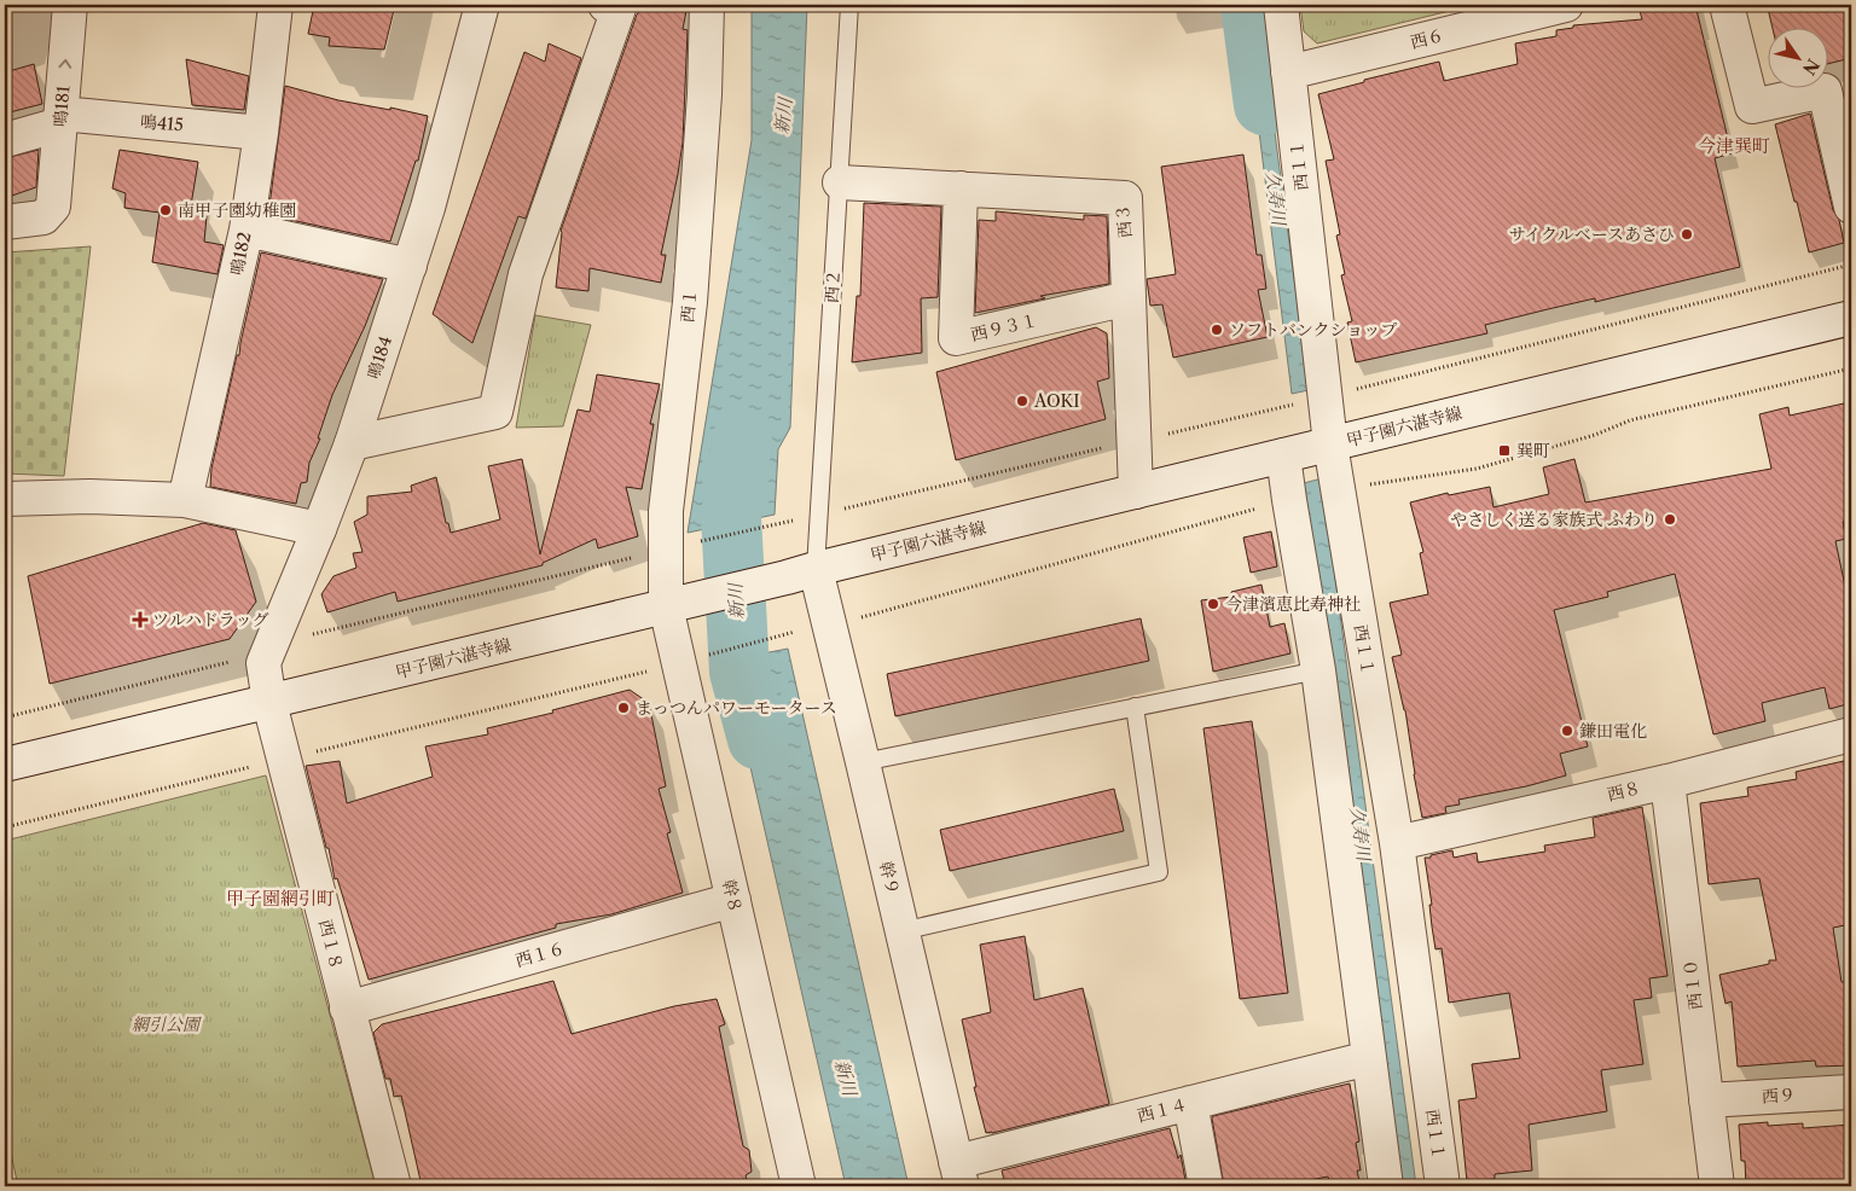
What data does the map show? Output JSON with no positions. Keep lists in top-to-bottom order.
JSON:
{
  "streets": {
    "street": [
      "西６",
      "鳴181",
      "鳴415",
      "西１１",
      "西３",
      "鳴182",
      "西１",
      "西９３１",
      "鳴184",
      "甲子園六湛寺線",
      "西８",
      "幹９",
      "幹８",
      "西１８",
      "西１６",
      "西１０",
      "西９",
      "西１４"
    ],
    "lane": ["西２"]
  },
  "crossings": [
    ["西６", "西１１"],
    ["鳴181", "鳴415"],
    ["鳴415", "鳴182"],
    ["西１１", "甲子園六湛寺線"],
    ["西１１", "西８"],
    ["西３", "西２"],
    ["西３", "西９３１"],
    ["西３", "甲子園六湛寺線"],
    ["西２", "甲子園六湛寺線"],
    ["西２", "幹９"],
    ["西１", "甲子園六湛寺線"],
    ["西１", "幹８"],
    ["鳴184", "甲子園六湛寺線"],
    ["鳴184", "西１８"],
    ["甲子園六湛寺線", "幹９"],
    ["甲子園六湛寺線", "幹８"],
    ["甲子園六湛寺線", "西１８"],
    ["西８", "西１０"],
    ["幹９", "西１４"],
    ["幹８", "西１６"],
    ["西１８", "西１６"],
    ["西１０", "西９"]
  ],
  "one_way": ["鳴181"],
  "districts": ["今津巽町", "甲子園網引町"],
  "water": ["新川", "久寿川"],
  "parks": ["網引公園"],
  "places": {
    "other": [
      "南甲子園幼稚園",
      "サイクルベースあさひ",
      "ソフトバンクショップ",
      "AOKI",
      "やさしく送る家族式 ふわり",
      "今津濱恵比寿神社",
      "まっつんパワーモータース",
      "鎌田電化"
    ],
    "transit": ["巽町"],
    "health": ["ツルハドラッグ"]
  },
  "north": "bottom right"
}
